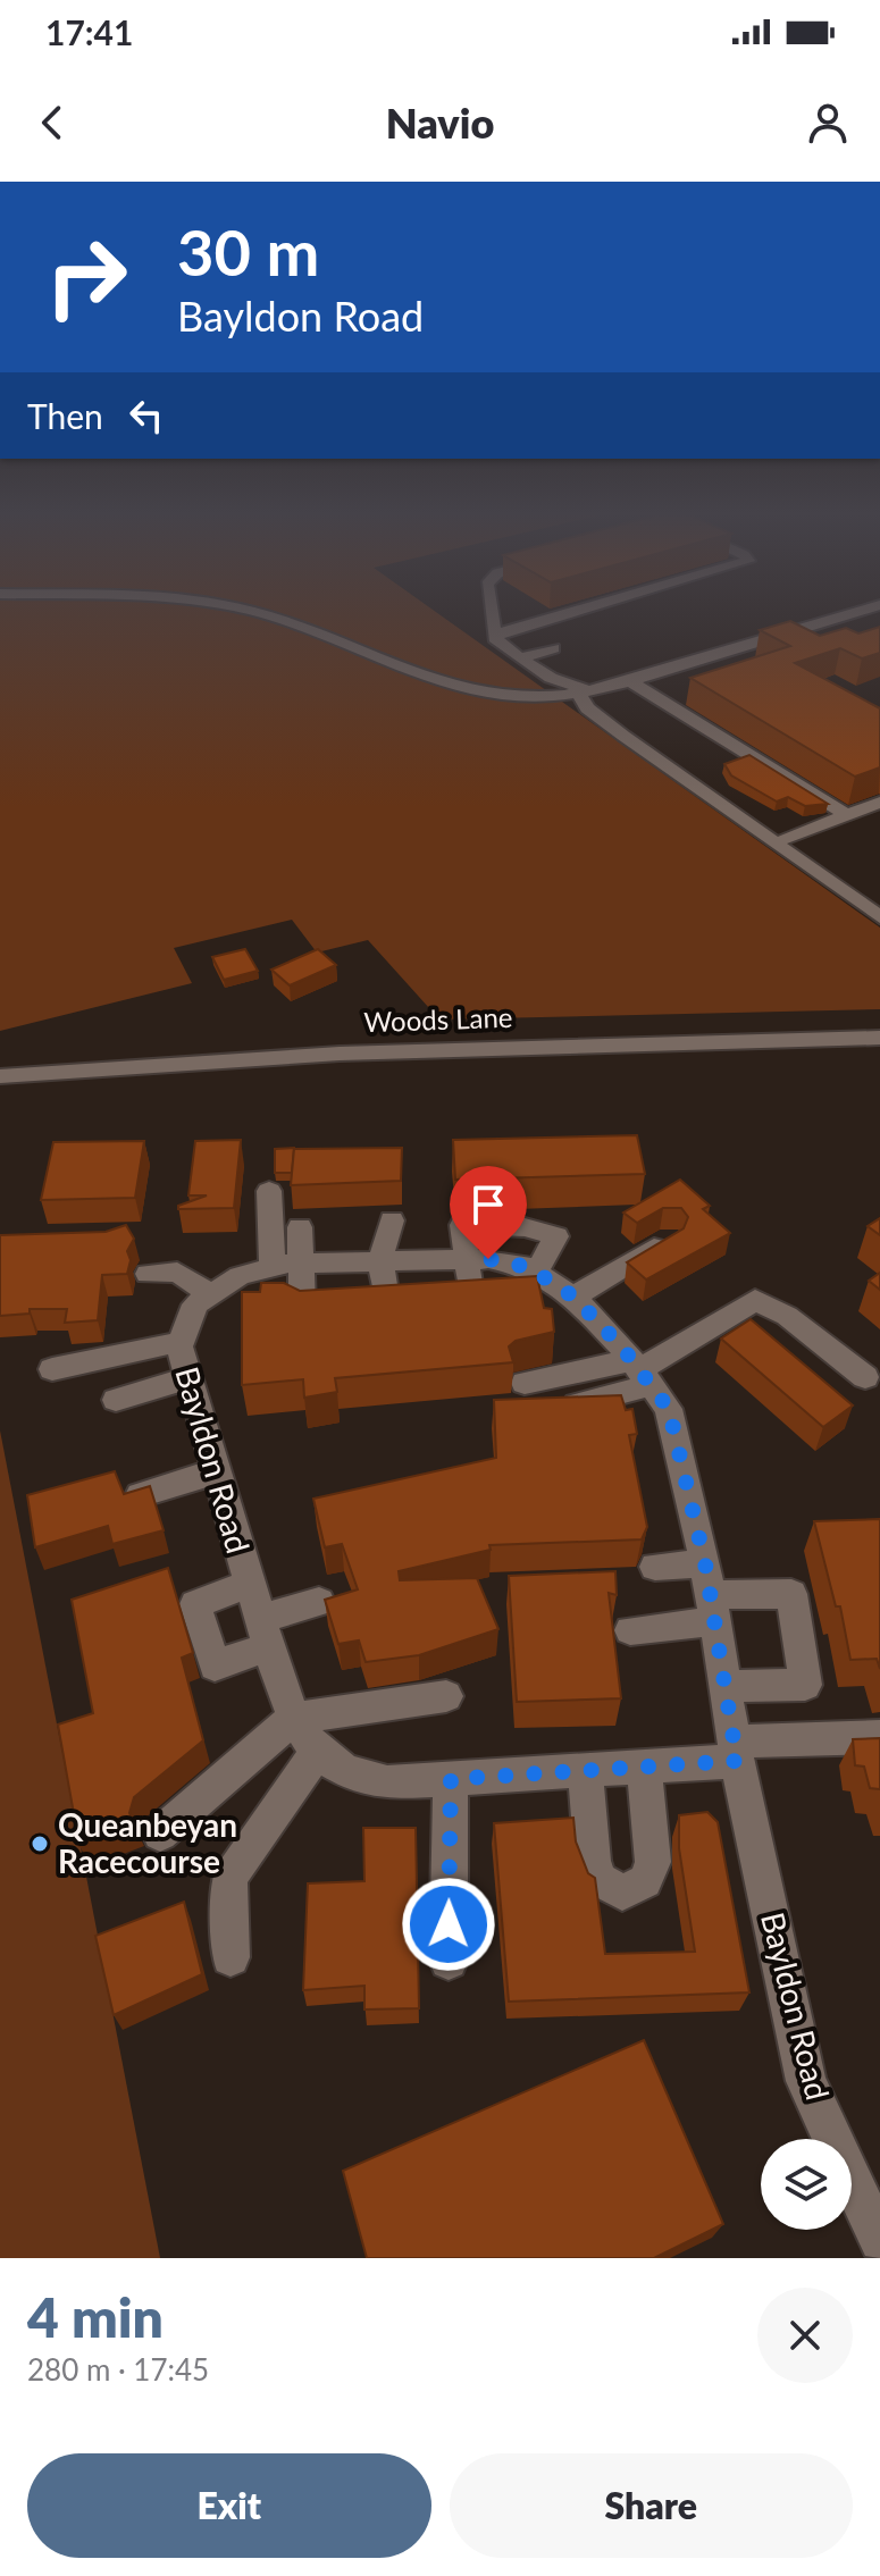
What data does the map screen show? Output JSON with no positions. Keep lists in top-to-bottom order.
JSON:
{
  "streets": {
    "street": ["Woods Lane", "Bayldon Road"]
  },
  "places": ["Queanbeyan Racecourse"],
  "page": {
    "status": "17:41",
    "header": "Navio",
    "turn": ["30 m", "Bayldon Road"],
    "then": "Then",
    "heading": ["4 min", "280 m · 17:45"],
    "buttons": ["Exit", "Share"]
  }
}
